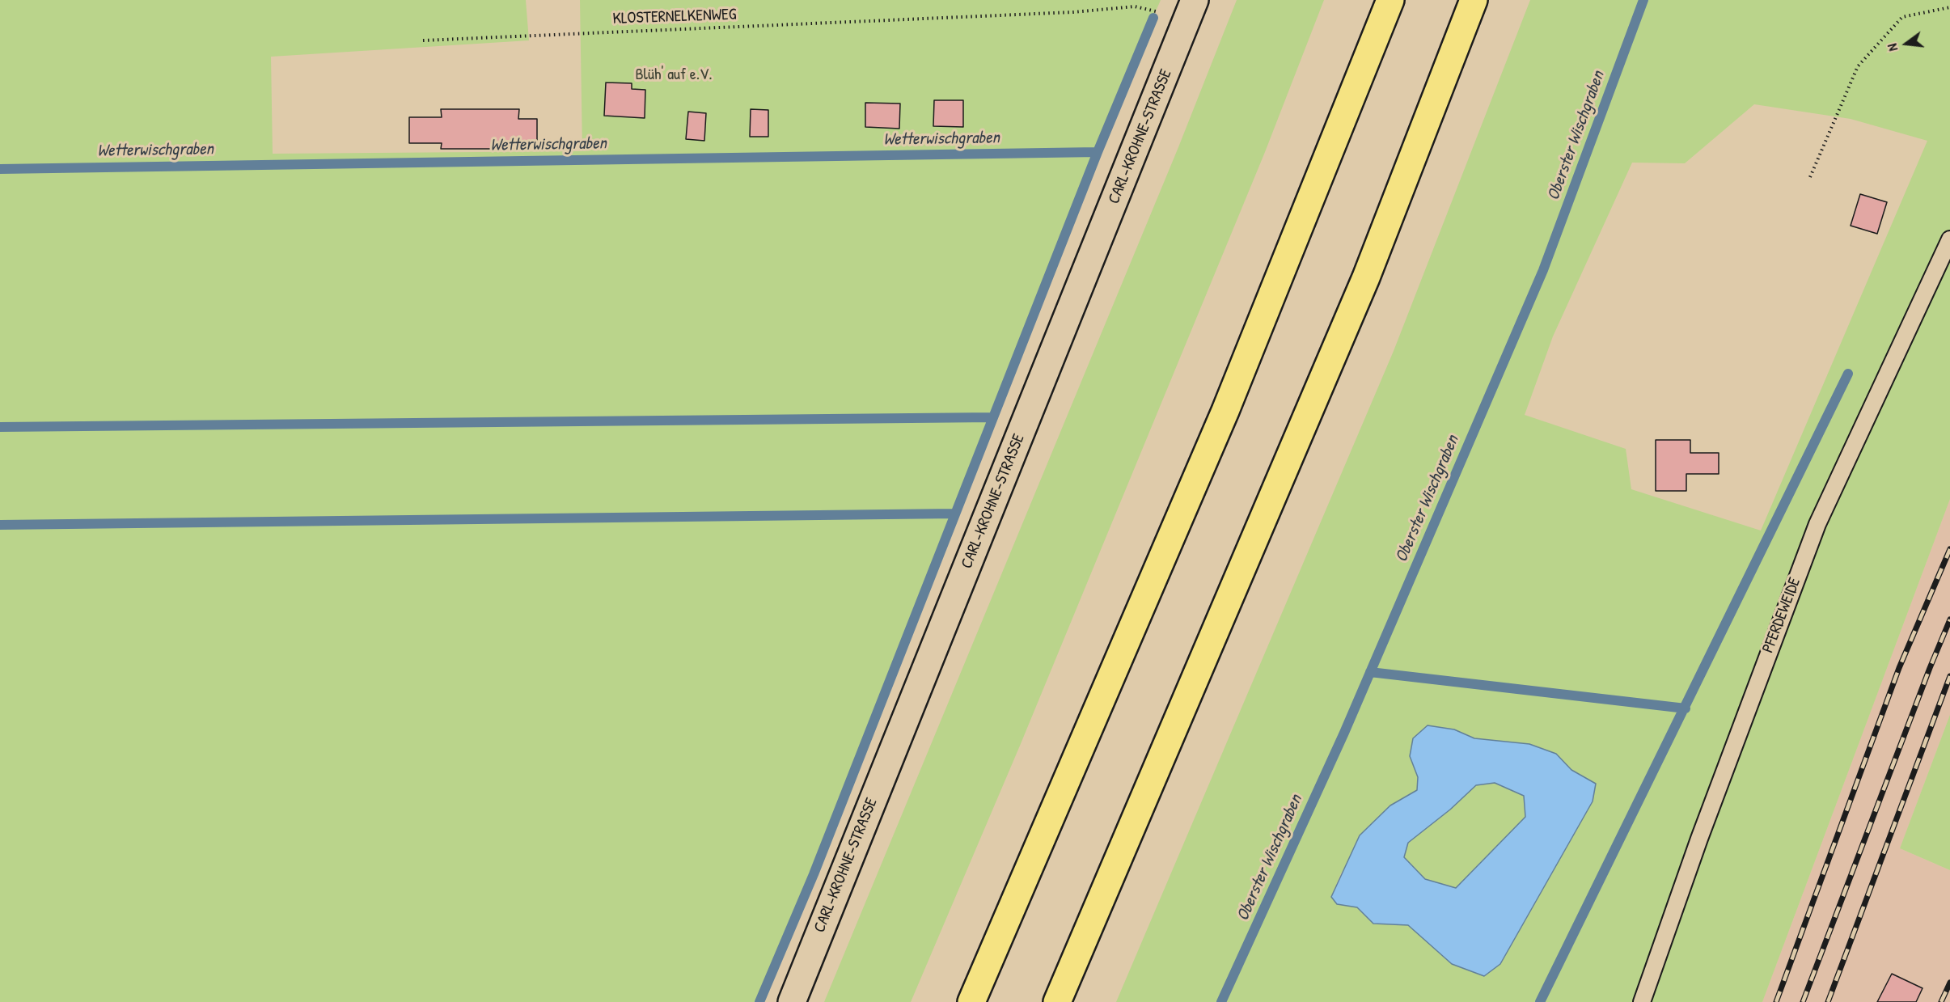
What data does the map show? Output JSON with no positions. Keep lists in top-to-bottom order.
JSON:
{
  "streets": {
    "street": ["CARL-KROHNE-STRASSE"],
    "lane": ["PFERDEWEIDE"],
    "path": ["KLOSTERNELKENWEG"]
  },
  "crossings": [
    ["KLOSTERNELKENWEG", "CARL-KROHNE-STRASSE"]
  ],
  "water": ["Oberster Wischgraben", "Wetterwischgraben"],
  "parks": ["Blüh' auf e.V."],
  "north": "left"
}
